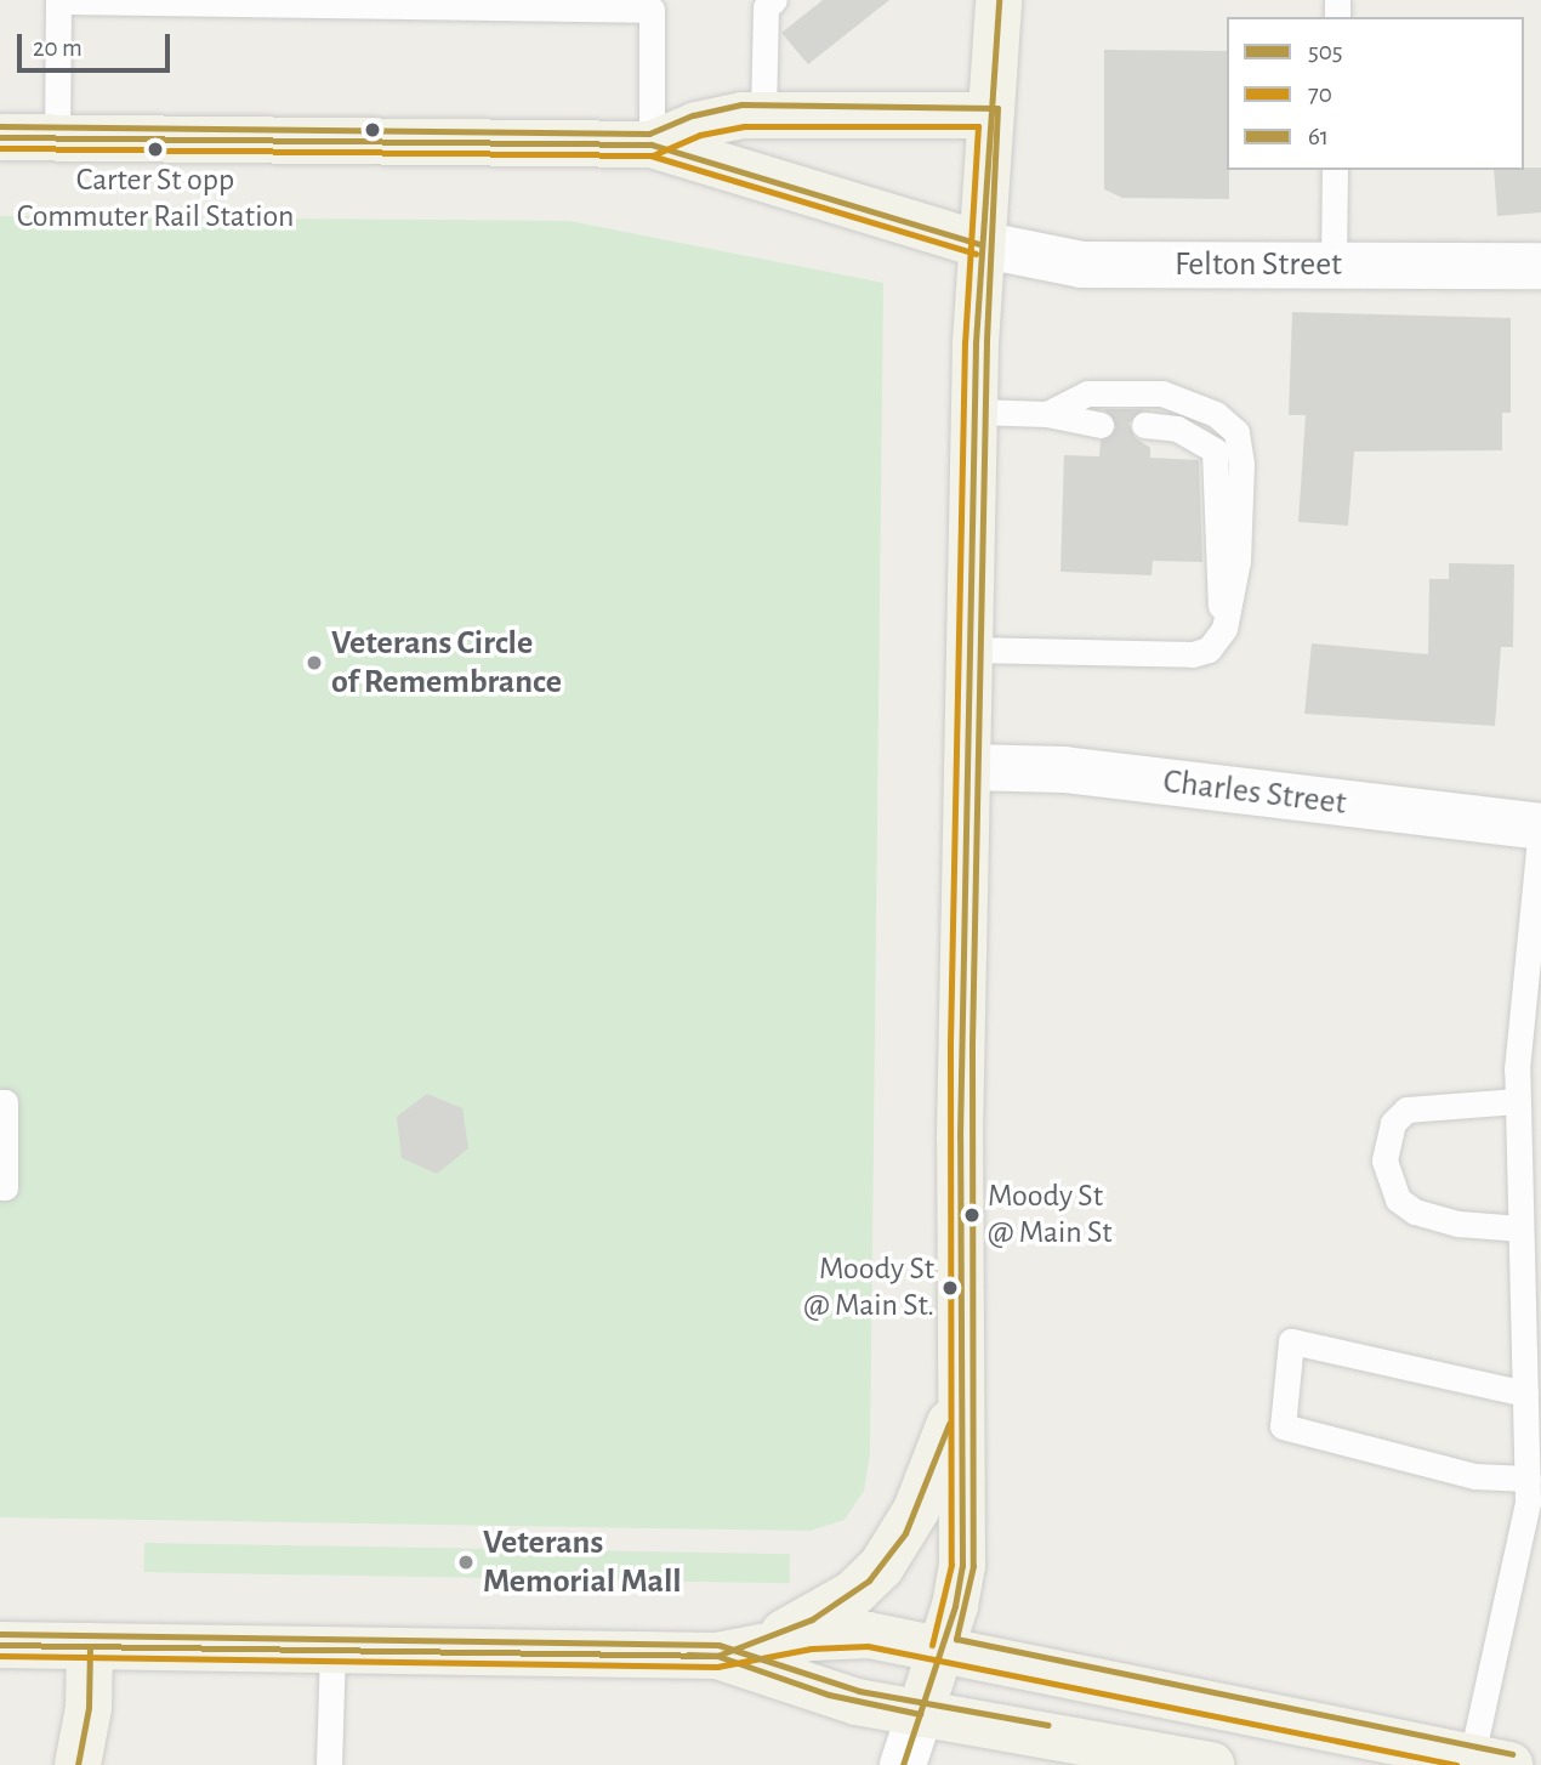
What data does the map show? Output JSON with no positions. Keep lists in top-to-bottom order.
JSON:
{
  "streets": {
    "street": ["Felton Street", "Charles Street"]
  },
  "places": [
    "Carter St opp Commuter Rail Station",
    "Veterans Circle of Remembrance",
    "Moody St @ Main St",
    "Moody St @ Main St.",
    "Veterans Memorial Mall"
  ],
  "lines": ["transit line 505", "transit line 61", "transit line 70"],
  "legend": ["505", "70", "61"],
  "scale_bar": "20 m"
}
